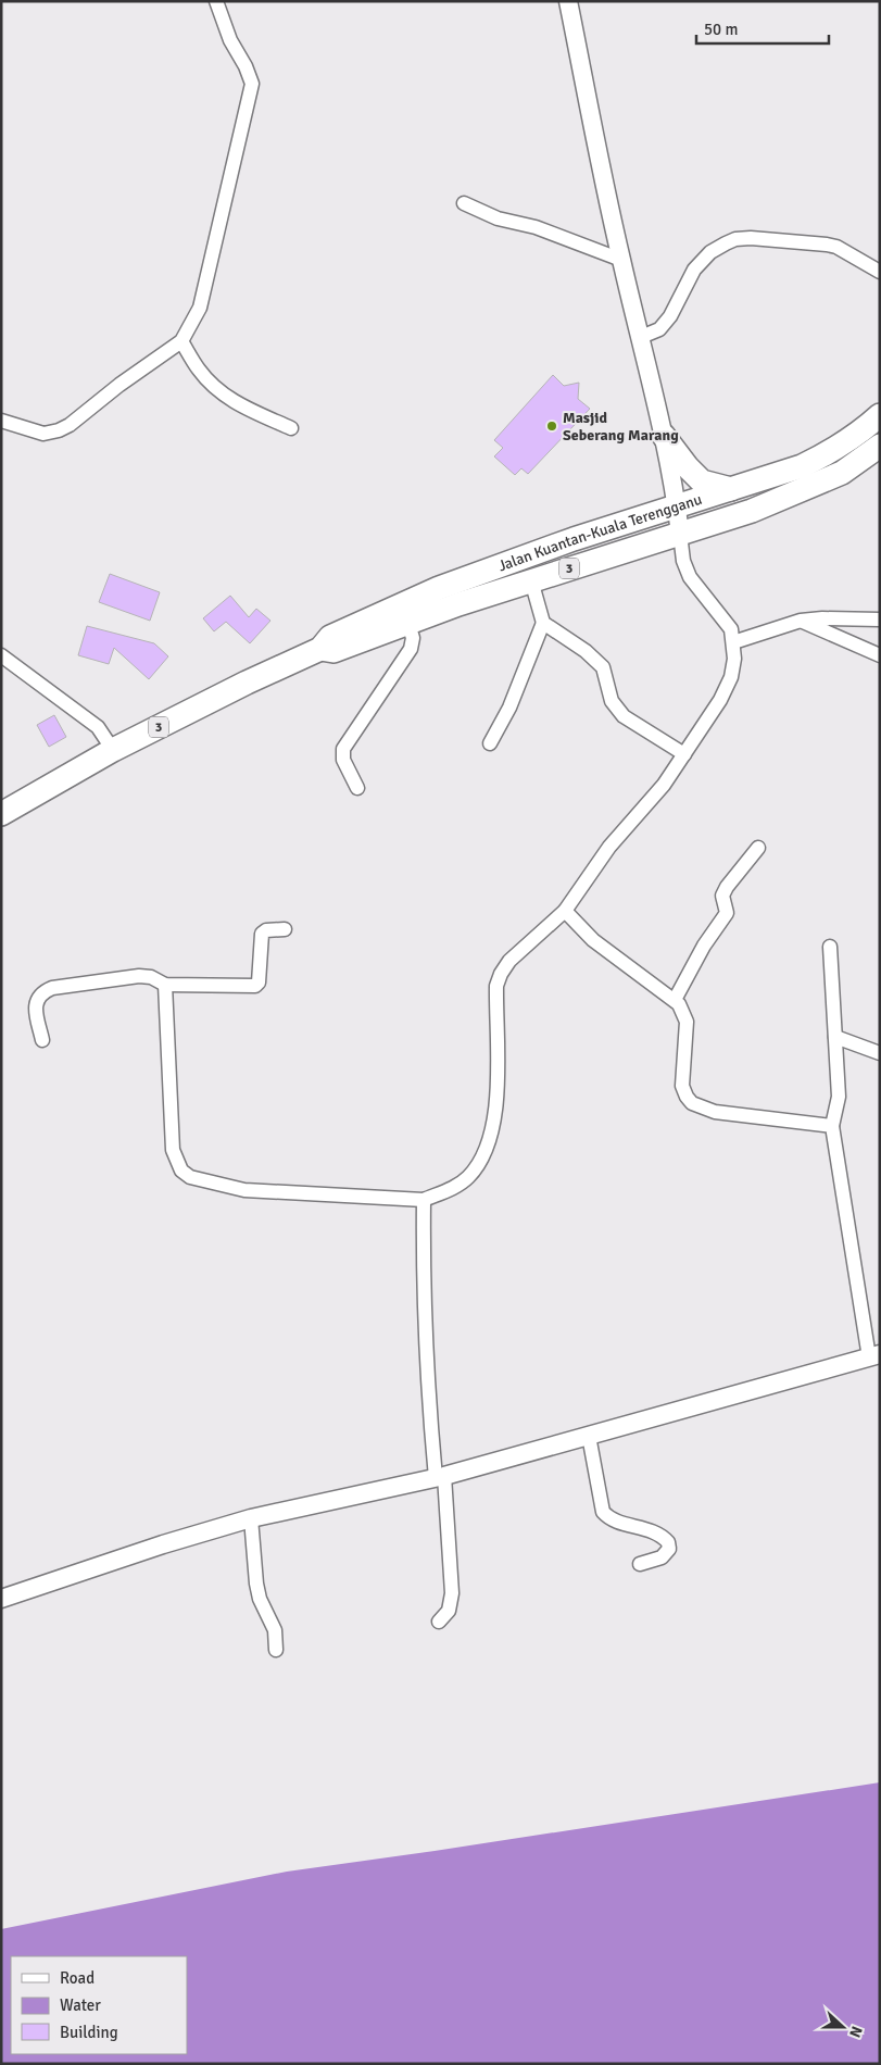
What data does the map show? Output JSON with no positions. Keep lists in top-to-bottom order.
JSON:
{
  "streets": {
    "highway": ["Jalan Kuantan-Kuala Terengganu", "3"]
  },
  "places": ["Masjid Seberang Marang"],
  "legend": ["Road", "Water", "Building"],
  "scale_bar": "50 m",
  "north": "right"
}
